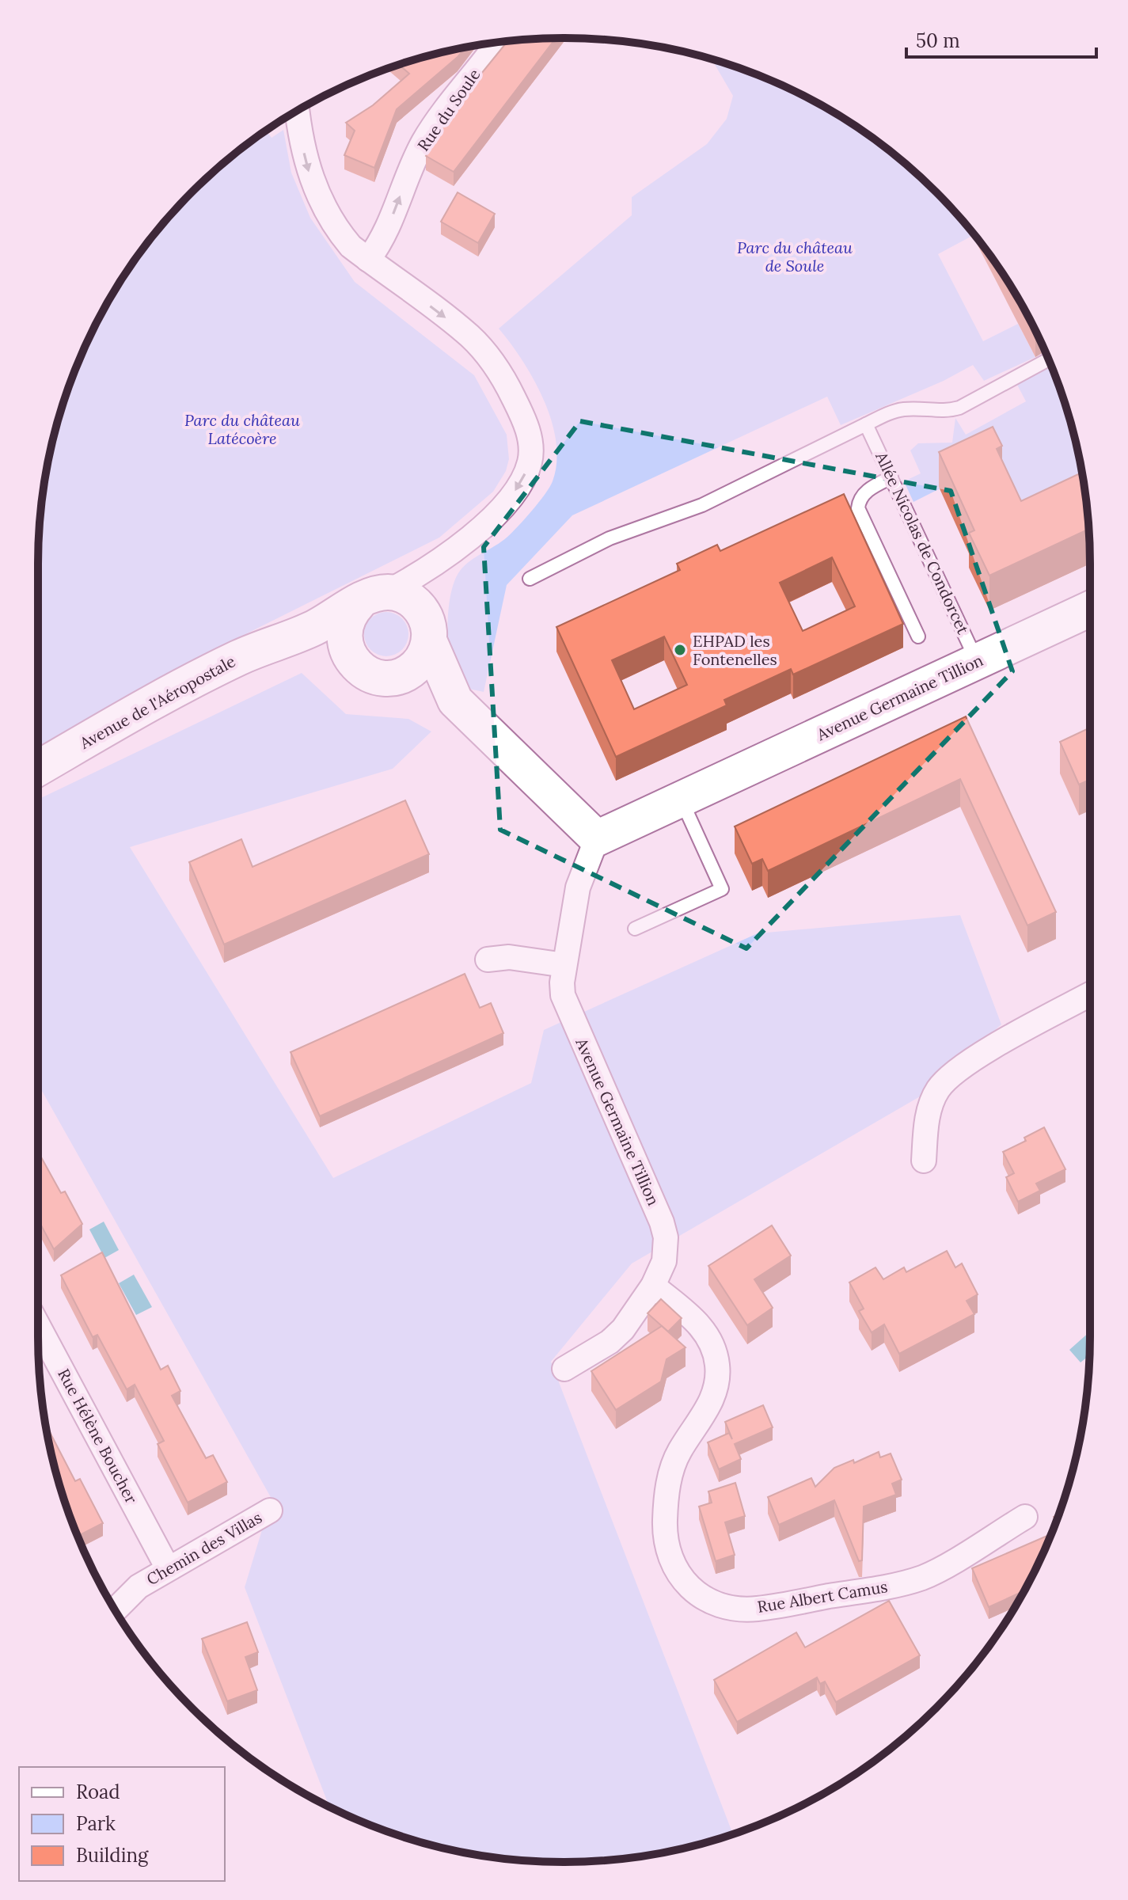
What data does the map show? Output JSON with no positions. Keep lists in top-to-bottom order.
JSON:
{
  "streets": {
    "street": [
      "Rue du Soule",
      "Avenue Germaine Tillion",
      "Avenue de l'Aéropostale",
      "Rue Hélène Boucher",
      "Chemin des Villas",
      "Rue Albert Camus"
    ],
    "lane": ["Allée Nicolas de Condorcet"]
  },
  "crossings": [
    ["Rue du Soule", "Avenue de l'Aéropostale"],
    ["Allée Nicolas de Condorcet", "Avenue Germaine Tillion"],
    ["Avenue Germaine Tillion", "Rue Albert Camus"],
    ["Rue Hélène Boucher", "Chemin des Villas"]
  ],
  "one_way": ["Rue du Soule"],
  "parks": ["Parc du château de Soule", "Parc du château Latécoère"],
  "places": ["EHPAD les Fontenelles"],
  "legend": ["Road", "Park", "Building"],
  "scale_bar": "50 m"
}
